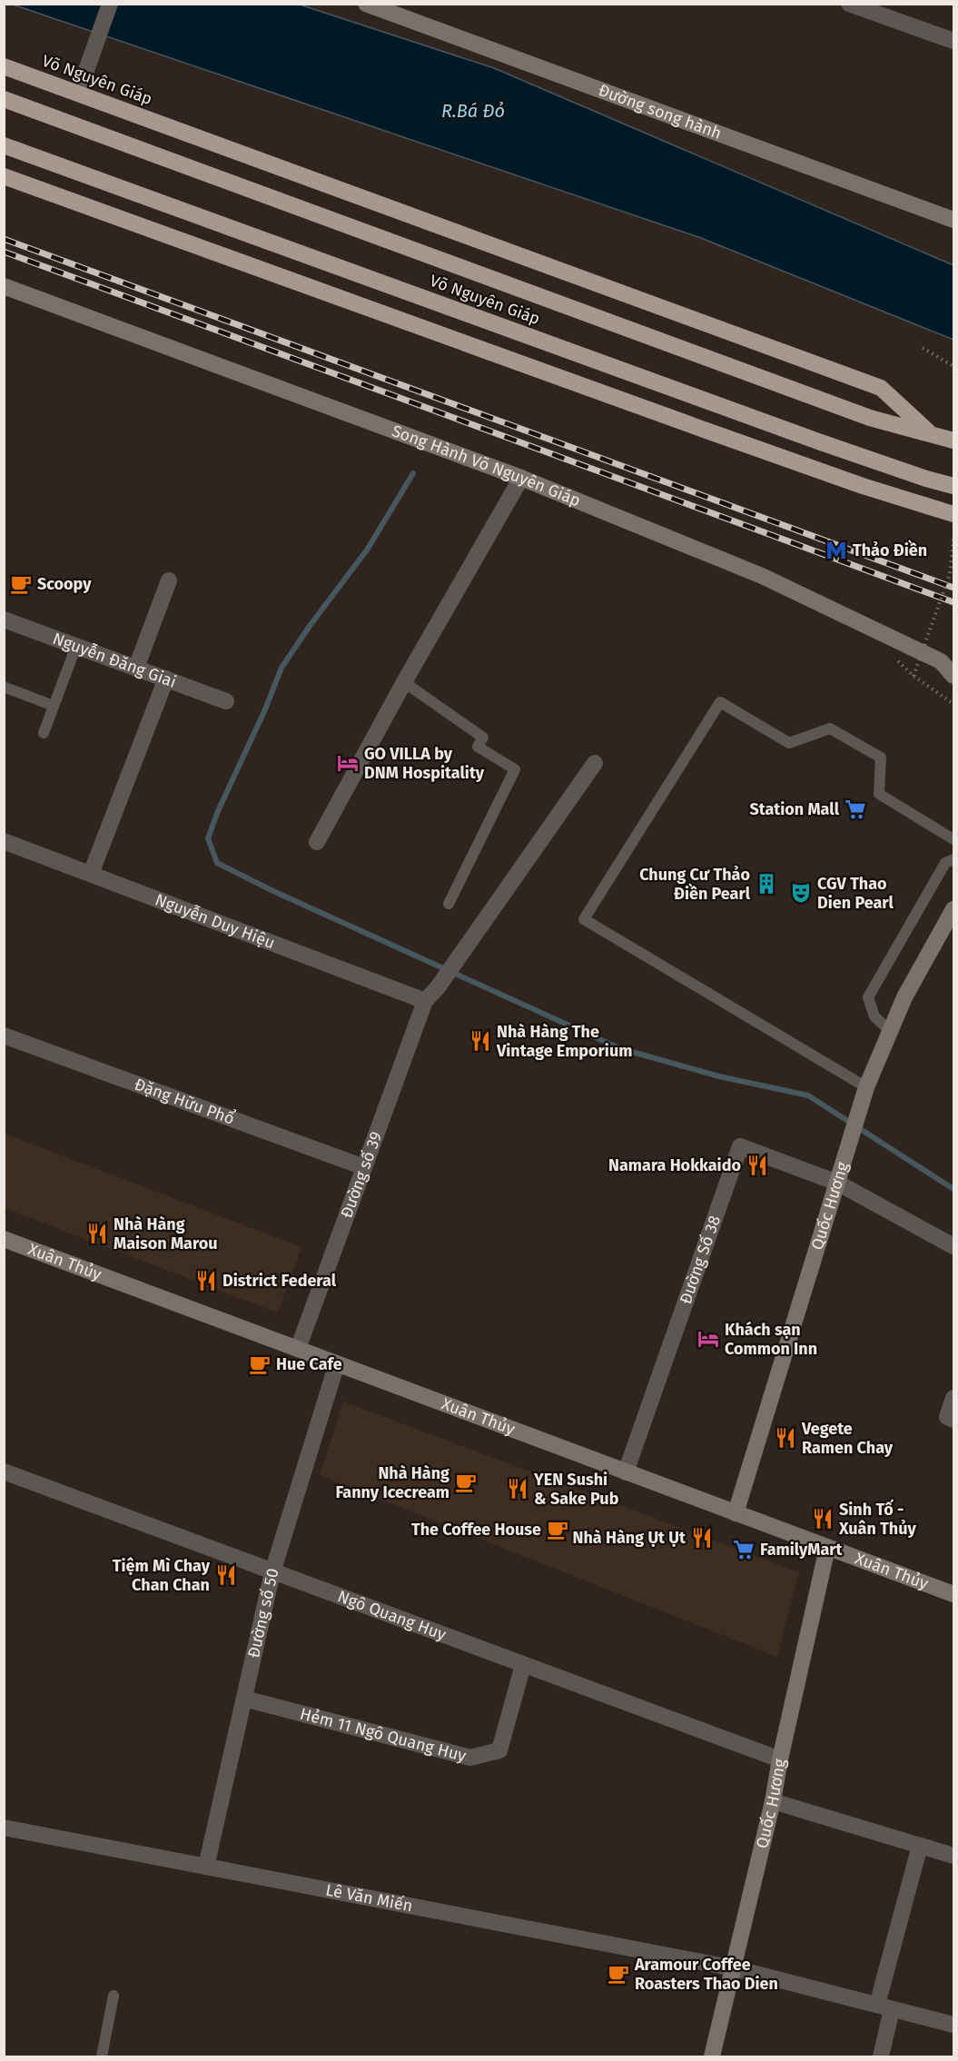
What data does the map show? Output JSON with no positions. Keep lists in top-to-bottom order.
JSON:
{
  "streets": {
    "highway": ["Võ Nguyên Giáp"],
    "street": [
      "Đường song hành",
      "Song Hành Võ Nguyên Giáp",
      "Nguyễn Đăng Giai",
      "Nguyễn Duy Hiệu",
      "Đặng Hữu Phổ",
      "Đường số 39",
      "Quốc Hương",
      "Đường Số 38",
      "Xuân Thủy",
      "Đường số 50",
      "Ngô Quang Huy",
      "Hẻm 11 Ngô Quang Huy",
      "Lê Văn Miến"
    ]
  },
  "crossings": [
    ["Nguyễn Duy Hiệu", "Đường số 39"],
    ["Đặng Hữu Phổ", "Đường số 39"],
    ["Đường số 39", "Xuân Thủy"],
    ["Quốc Hương", "Đường Số 38"],
    ["Quốc Hương", "Xuân Thủy"],
    ["Quốc Hương", "Ngô Quang Huy"],
    ["Quốc Hương", "Lê Văn Miến"],
    ["Đường Số 38", "Xuân Thủy"],
    ["Xuân Thủy", "Đường số 50"],
    ["Đường số 50", "Ngô Quang Huy"],
    ["Đường số 50", "Hẻm 11 Ngô Quang Huy"],
    ["Đường số 50", "Lê Văn Miến"],
    ["Ngô Quang Huy", "Hẻm 11 Ngô Quang Huy"]
  ],
  "water": ["R.Bá Đỏ"],
  "places": {
    "metro station": ["Thảo Điền"],
    "cafe": [
      "Scoopy",
      "Hue Cafe",
      "Nhà Hàng Fanny Icecream",
      "The Coffee House",
      "Aramour Coffee Roasters Thao Dien"
    ],
    "hotel": ["GO VILLA by DNM Hospitality", "Khách sạn Common Inn"],
    "supermarket": ["Station Mall", "FamilyMart"],
    "building": ["Chung Cư Thảo Điền Pearl"],
    "theatre": ["CGV Thao Dien Pearl"],
    "restaurant": [
      "Nhà Hàng The Vintage Emporium",
      "Namara Hokkaido",
      "Nhà Hàng Maison Marou",
      "District Federal",
      "Vegete Ramen Chay",
      "YEN Sushi & Sake Pub",
      "Sinh Tố - Xuân Thủy",
      "Nhà Hàng Ụt Ụt",
      "Tiệm Mì Chay Chan Chan"
    ]
  }
}
